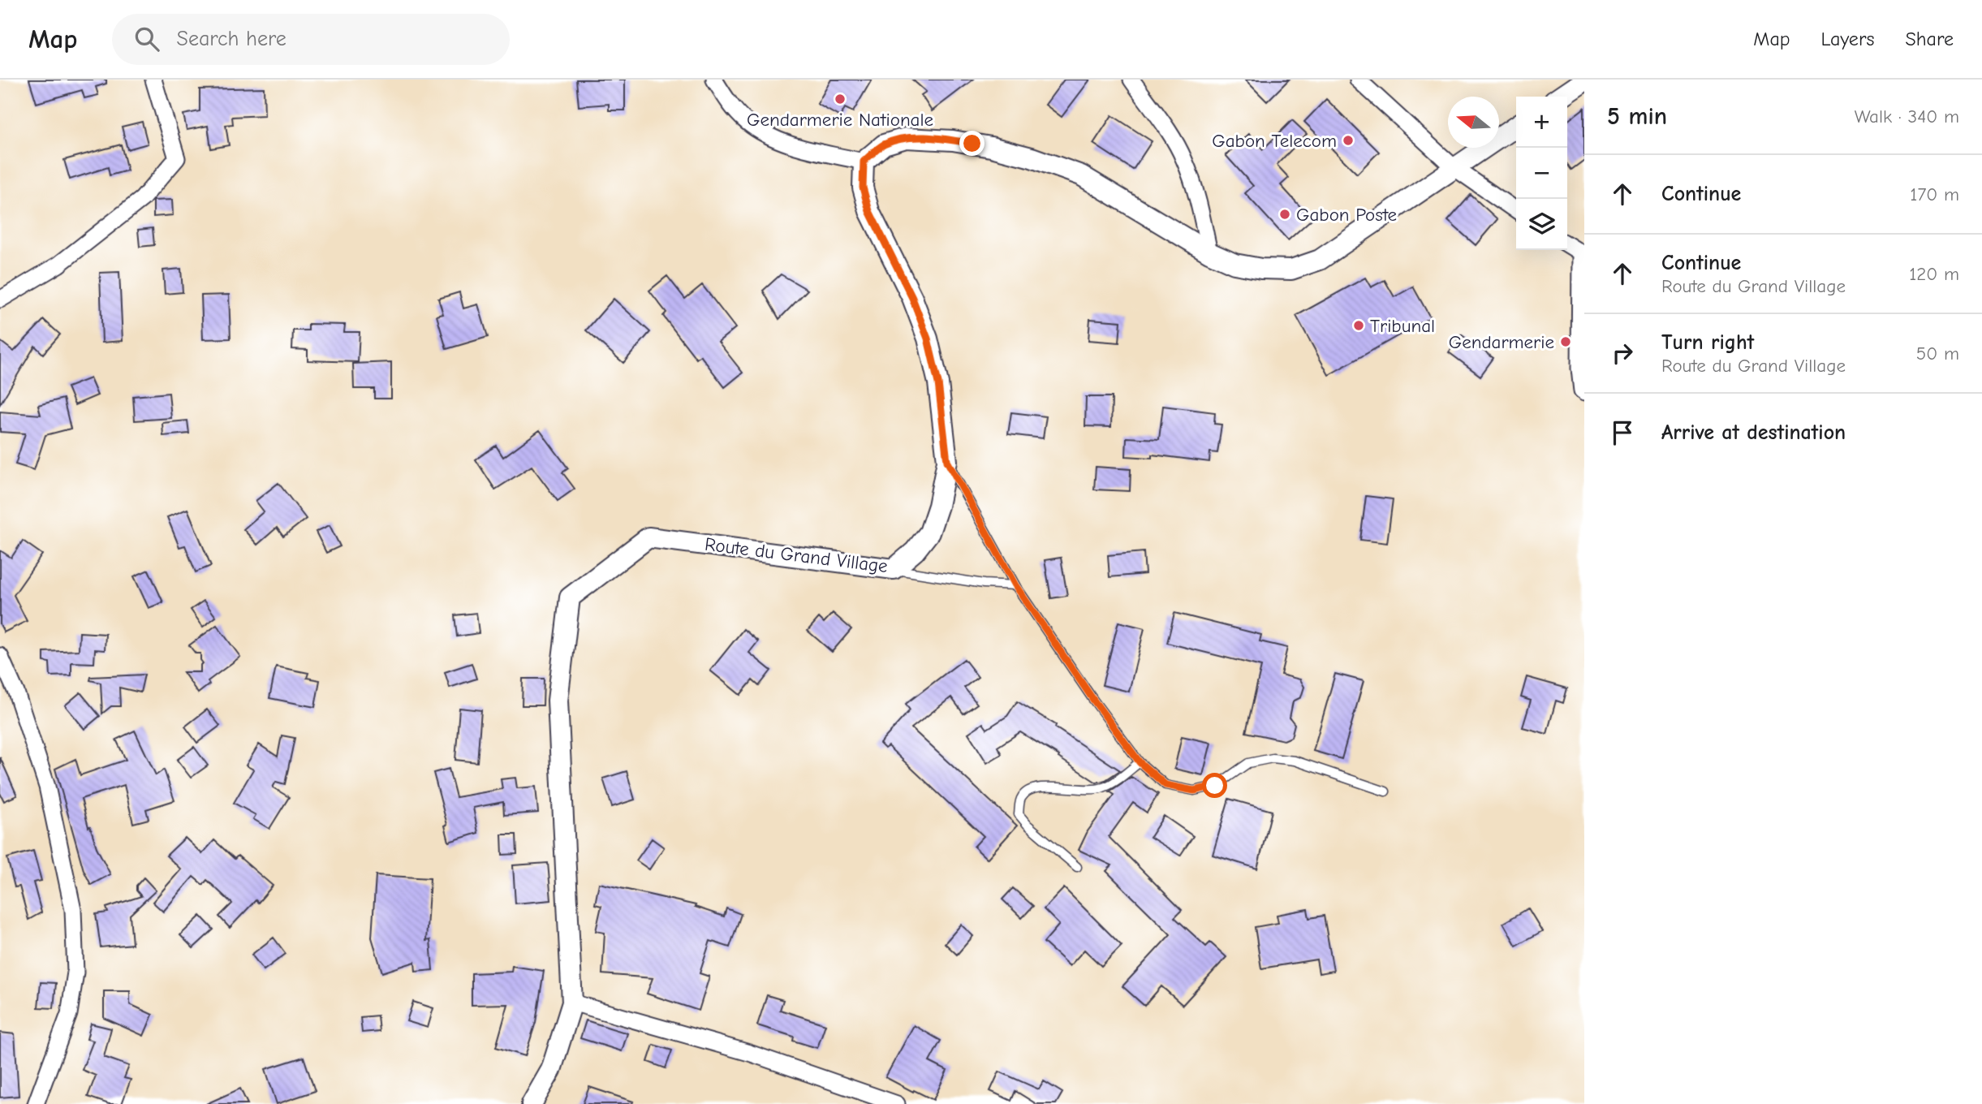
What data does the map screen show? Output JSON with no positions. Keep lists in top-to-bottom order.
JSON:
{
  "streets": {
    "street": ["Route du Grand Village"]
  },
  "places": [
    "Gendarmerie Nationale",
    "Gabon Telecom",
    "Gabon Poste",
    "Tribunal",
    "Gendarmerie"
  ],
  "north": "left",
  "page": {
    "header": "Map",
    "search": "Search here",
    "nav": ["Map", "Layers", "Share"],
    "heading": ["5 min", "Walk · 340 m"],
    "map_buttons": ["+", "−"],
    "list": [
      ["Continue", "170 m"],
      ["Continue", "Route du Grand Village", "120 m"],
      ["Turn right", "Route du Grand Village", "50 m"],
      "Arrive at destination"
    ]
  }
}
